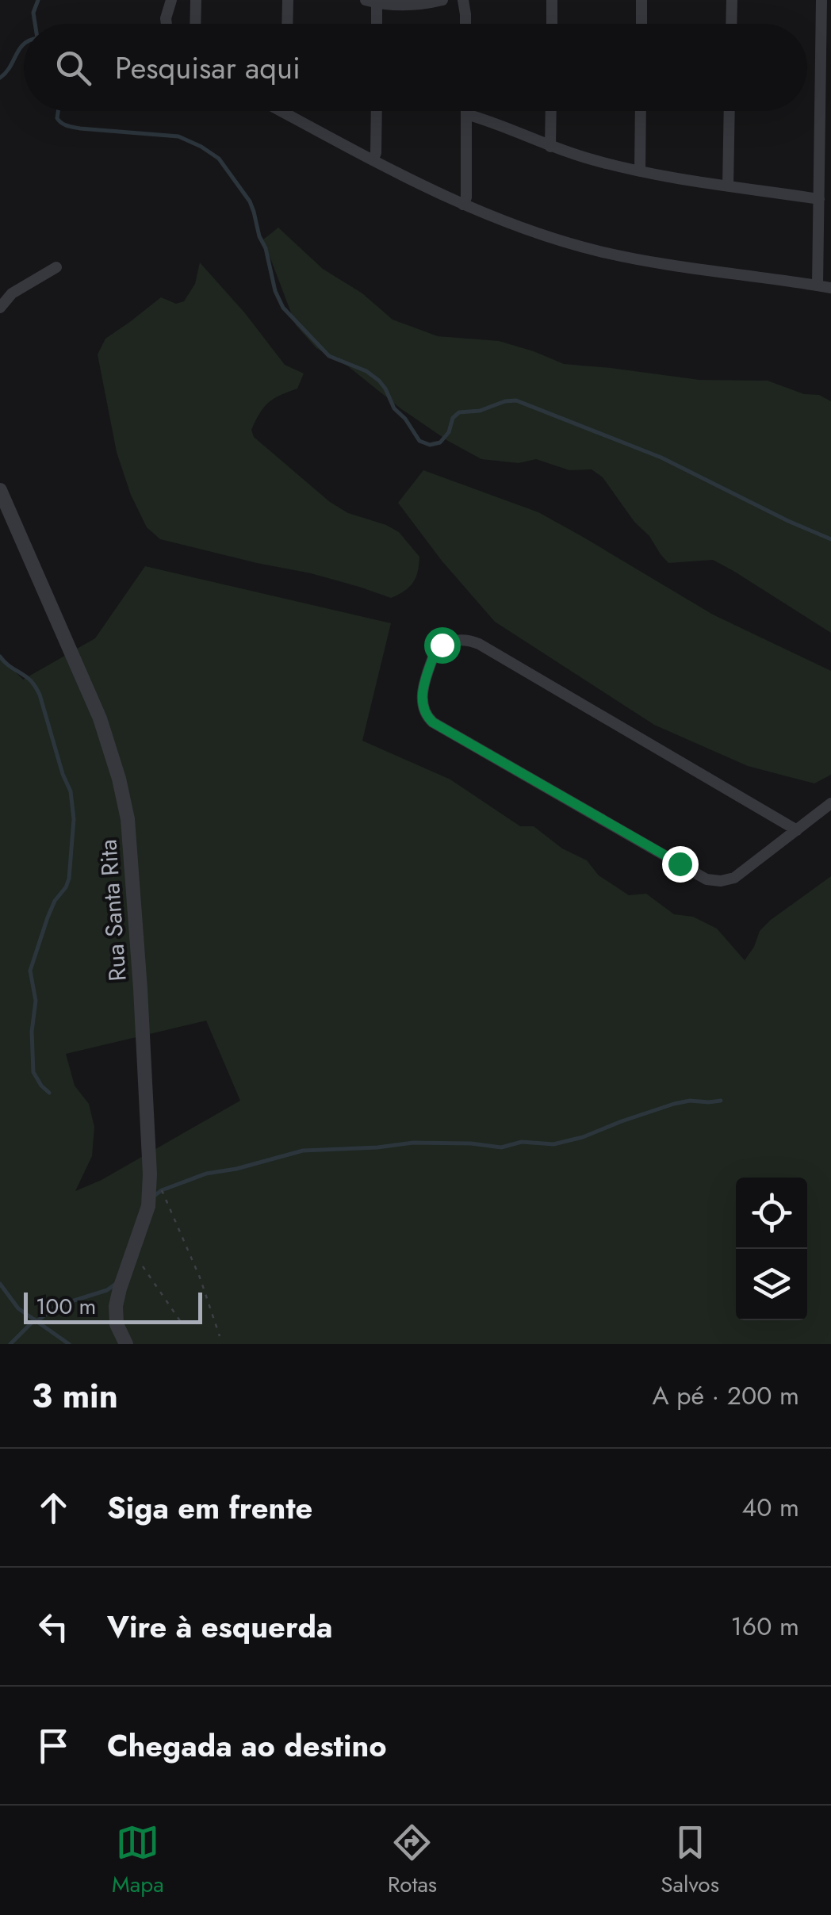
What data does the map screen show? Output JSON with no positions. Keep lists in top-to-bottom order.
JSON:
{
  "streets": {
    "street": ["Rua Santa Rita"]
  },
  "scale_bar": "100 m",
  "page": {
    "search": "Pesquisar aqui",
    "scale": "100 m",
    "heading": ["3 min", "A pé · 200 m"],
    "list": [
      ["Siga em frente", "40 m"],
      ["Vire à esquerda", "160 m"],
      "Chegada ao destino"
    ],
    "nav": ["Mapa", "Rotas", "Salvos"]
  }
}
